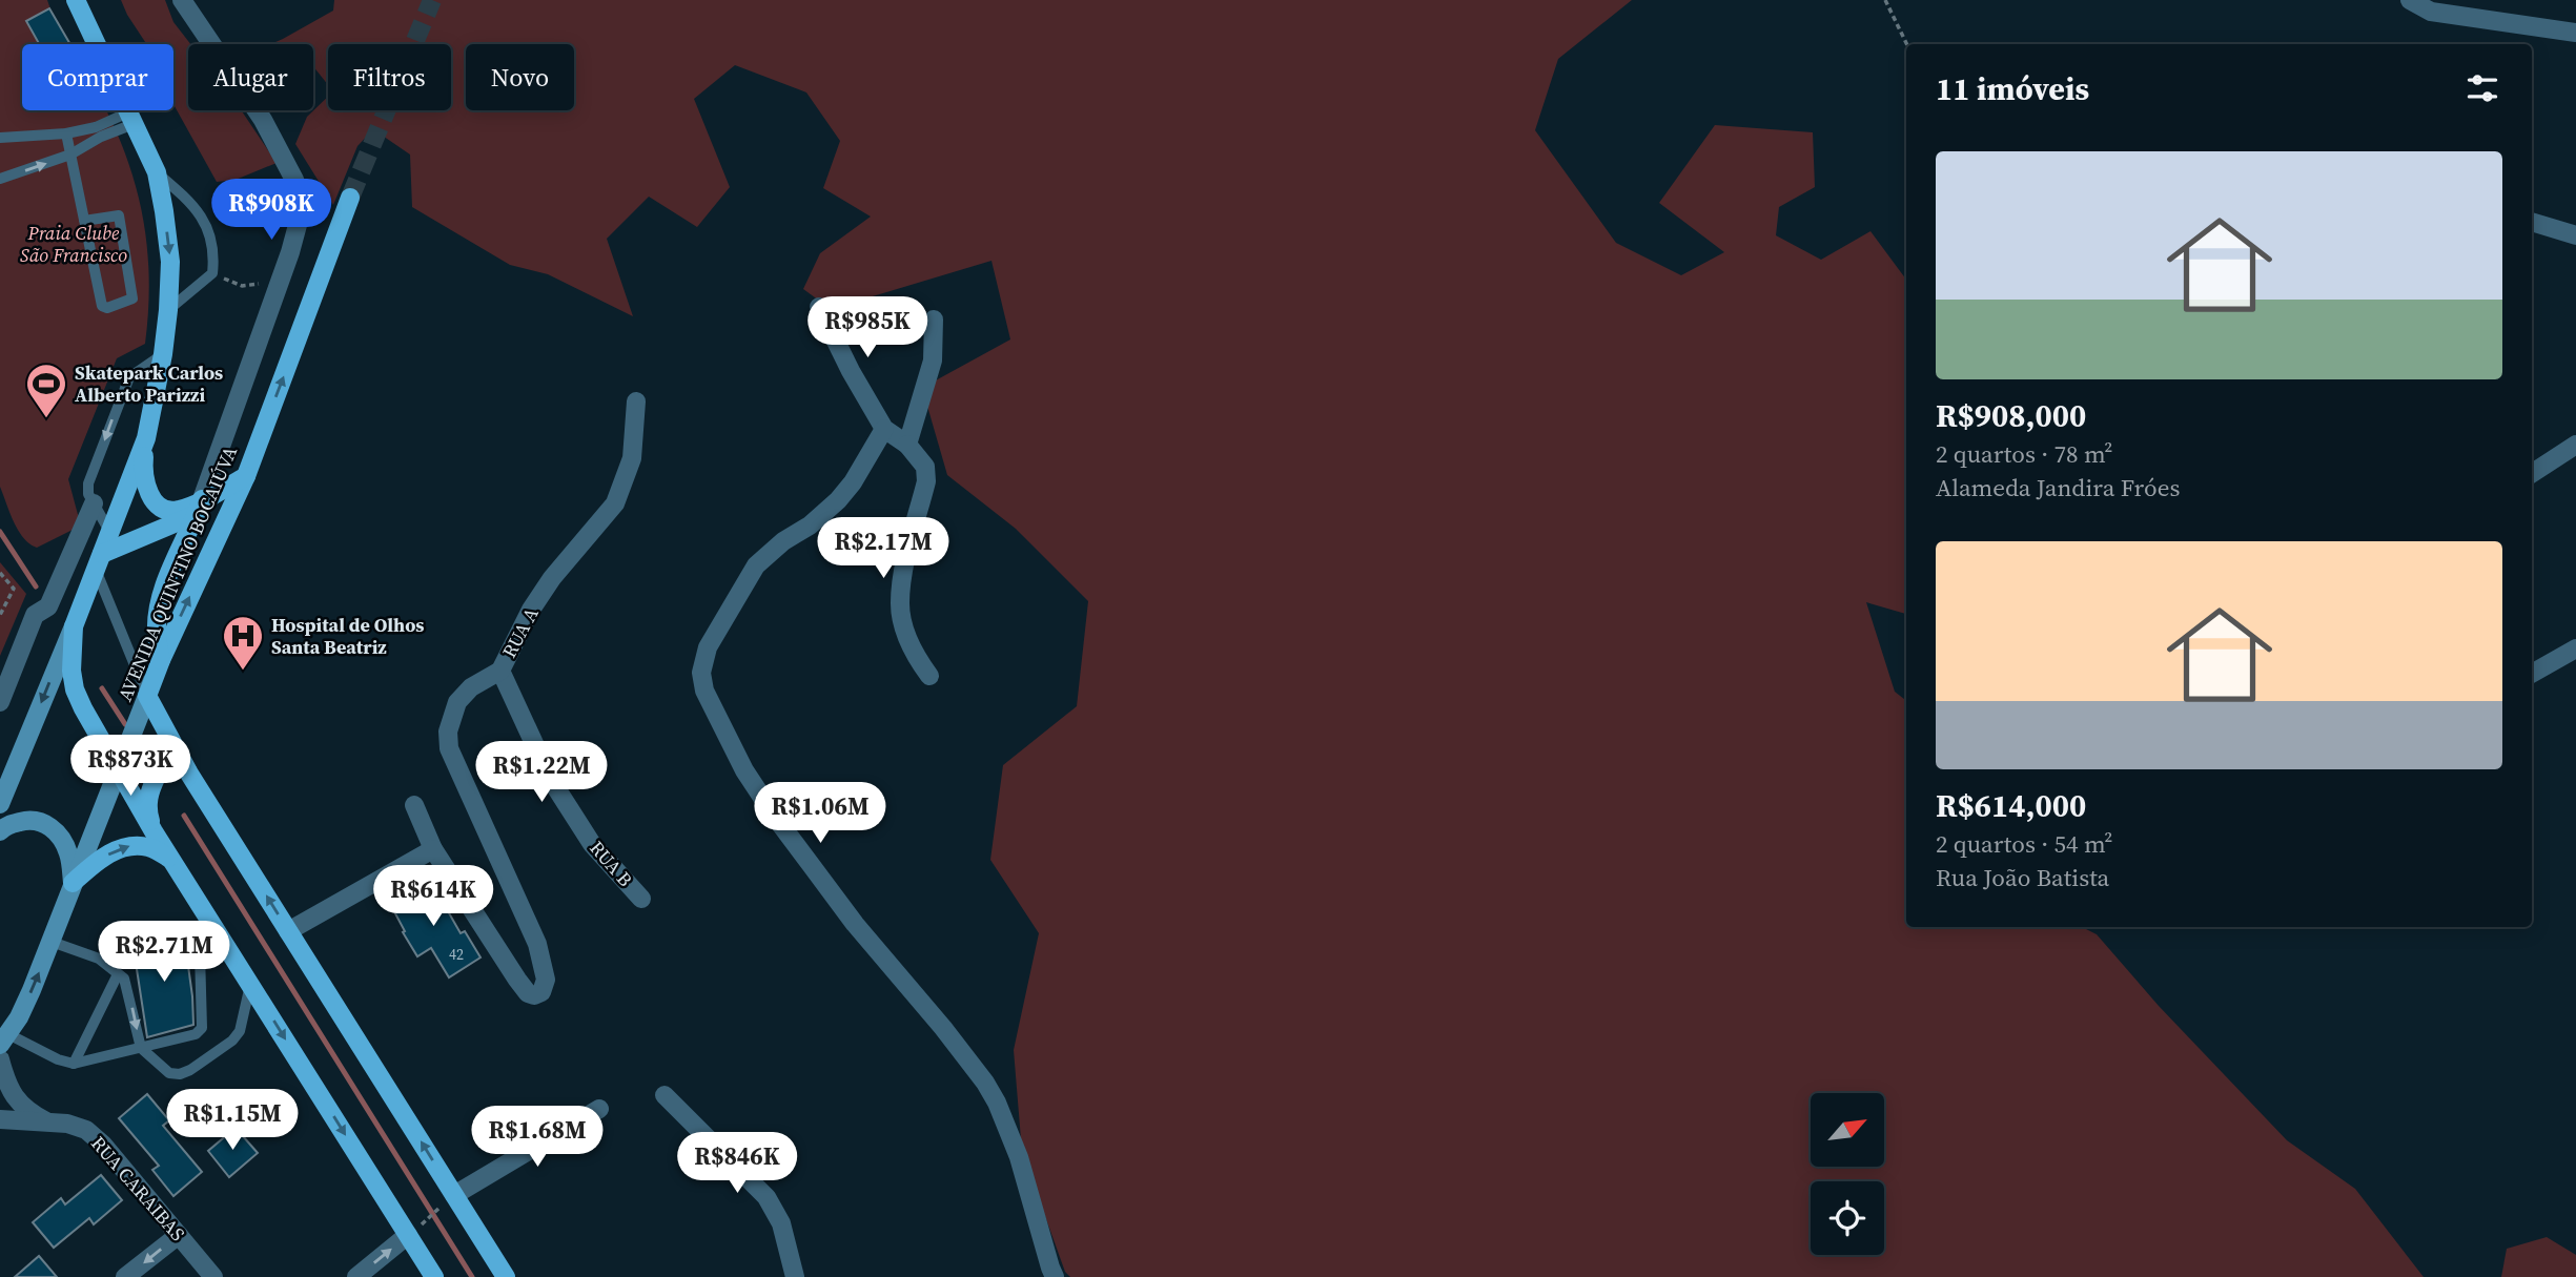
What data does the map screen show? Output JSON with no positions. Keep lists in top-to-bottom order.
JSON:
{
  "streets": {
    "main road": ["AVENIDA QUINTINO BOCAIÚVA"],
    "street": ["RUA A", "RUA B", "RUA CARAIBAS"]
  },
  "crossings": [
    ["RUA A", "RUA B"]
  ],
  "parks": ["Praia Clube São Francisco"],
  "places": {
    "sports": ["Skatepark Carlos Alberto Parizzi"],
    "hospital": ["Hospital de Olhos Santa Beatriz"]
  },
  "house_numbers": ["42"],
  "north": "top right",
  "page": {
    "chip": [
      "Comprar",
      "Alugar",
      "Filtros",
      "Novo"
    ],
    "heading": "11 imóveis",
    "list": [
      {
        "name": "R$908,000",
        "note": "2 quartos · 78 m² · Alameda Jandira Fróes"
      },
      {
        "name": "R$614,000",
        "note": "2 quartos · 54 m² · Rua João Batista"
      }
    ],
    "price": [
      "R$908K",
      "R$985K",
      "R$2.17M",
      "R$873K",
      "R$1.22M",
      "R$1.06M",
      "R$614K",
      "R$2.71M",
      "R$1.15M",
      "R$1.68M",
      "R$846K"
    ]
  }
}
